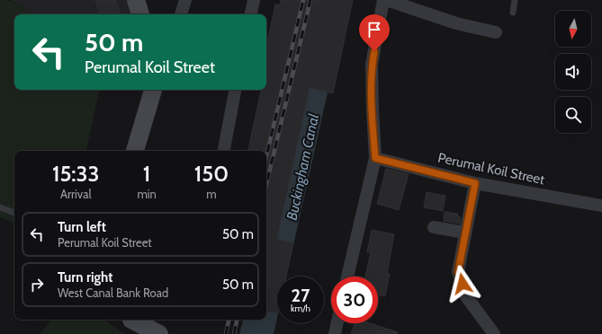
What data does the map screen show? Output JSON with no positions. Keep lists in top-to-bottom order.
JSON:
{
  "streets": {
    "street": ["Perumal Koil Street"]
  },
  "water": ["Buckingham Canal"],
  "north": "bottom",
  "page": {
    "turn": ["50 m", "Perumal Koil Street"],
    "eta": [
      "15:33",
      "Arrival",
      "1",
      "min",
      "150",
      "m"
    ],
    "list": [
      {
        "name": "Turn left",
        "note": "Perumal Koil Street",
        "value": "50 m"
      },
      {
        "name": "Turn right",
        "note": "West Canal Bank Road",
        "value": "50 m"
      }
    ],
    "speed": "27 km/h",
    "limit": "30"
  }
}
